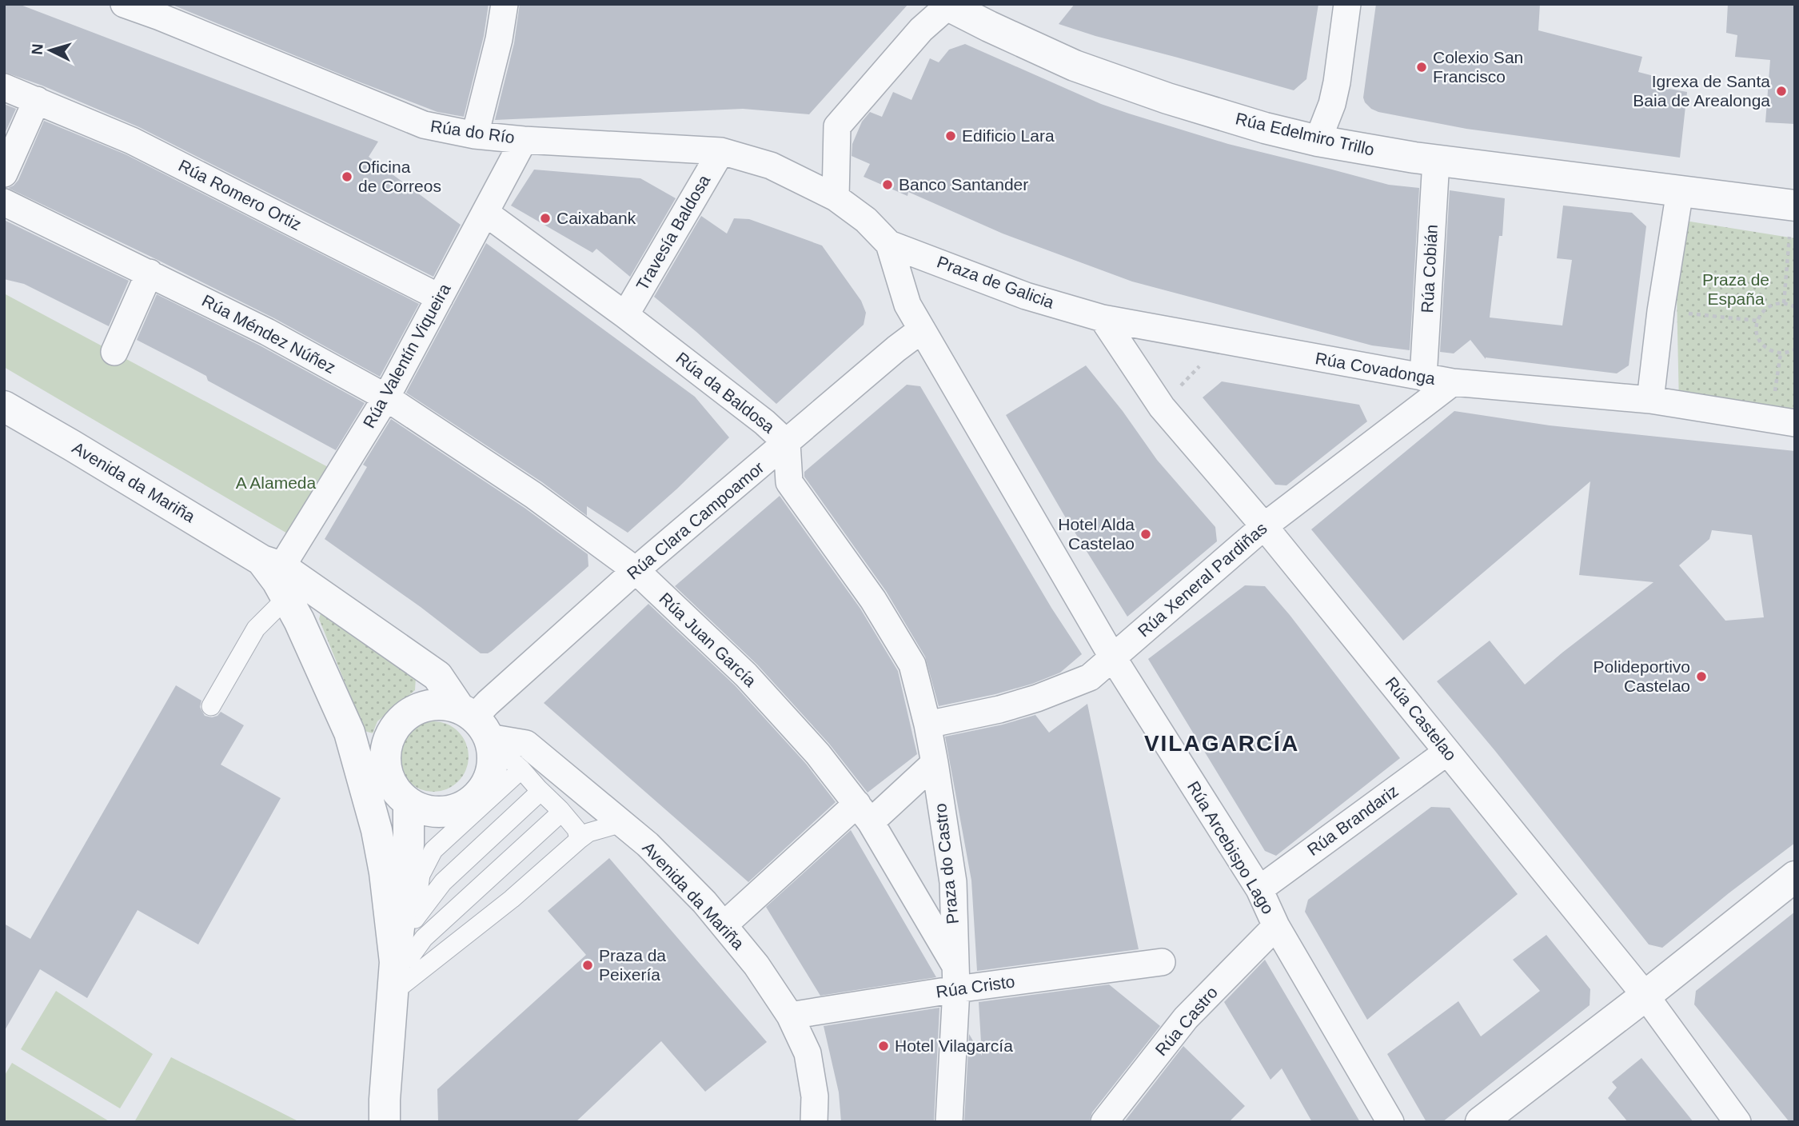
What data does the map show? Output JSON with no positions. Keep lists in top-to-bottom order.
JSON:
{
  "streets": {
    "street": [
      "Rúa do Río",
      "Rúa Edelmiro Trillo",
      "Rúa Romero Ortiz",
      "Travesía Baldosa",
      "Rúa Cobián",
      "Praza de Galicia",
      "Rúa Méndez Núñez",
      "Rúa Valentín Viqueira",
      "Rúa Covadonga",
      "Rúa da Baldosa",
      "Avenida da Mariña",
      "Rúa Clara Campoamor",
      "Rúa Xeneral Pardiñas",
      "Rúa Juan García",
      "Rúa Castelao",
      "Rúa Brandariz",
      "Rúa Arcebispo Lago",
      "Praza do Castro",
      "Rúa Cristo",
      "Rúa Castro"
    ]
  },
  "crossings": [
    ["Rúa do Río", "Travesía Baldosa"],
    ["Rúa do Río", "Praza de Galicia"],
    ["Rúa do Río", "Rúa Valentín Viqueira"],
    ["Rúa Edelmiro Trillo", "Rúa Cobián"],
    ["Rúa Romero Ortiz", "Rúa Valentín Viqueira"],
    ["Travesía Baldosa", "Rúa da Baldosa"],
    ["Rúa Cobián", "Rúa Covadonga"],
    ["Praza de Galicia", "Rúa Covadonga"],
    ["Praza de Galicia", "Rúa Clara Campoamor"],
    ["Praza de Galicia", "Rúa Castelao"],
    ["Praza de Galicia", "Rúa Arcebispo Lago"],
    ["Rúa Méndez Núñez", "Rúa Valentín Viqueira"],
    ["Rúa Méndez Núñez", "Rúa Juan García"],
    ["Rúa Valentín Viqueira", "Rúa da Baldosa"],
    ["Rúa Valentín Viqueira", "Avenida da Mariña"],
    ["Rúa Valentín Viqueira", "Rúa Juan García"],
    ["Rúa Covadonga", "Rúa Xeneral Pardiñas"],
    ["Rúa Covadonga", "Rúa Castelao"],
    ["Rúa da Baldosa", "Rúa Clara Campoamor"],
    ["Rúa da Baldosa", "Rúa Xeneral Pardiñas"],
    ["Rúa da Baldosa", "Praza do Castro"],
    ["Avenida da Mariña", "Rúa Clara Campoamor"],
    ["Avenida da Mariña", "Rúa Cristo"],
    ["Rúa Clara Campoamor", "Rúa Juan García"],
    ["Rúa Xeneral Pardiñas", "Rúa Castelao"],
    ["Rúa Xeneral Pardiñas", "Rúa Arcebispo Lago"],
    ["Rúa Xeneral Pardiñas", "Praza do Castro"],
    ["Rúa Juan García", "Praza do Castro"],
    ["Rúa Castelao", "Rúa Brandariz"],
    ["Rúa Brandariz", "Rúa Arcebispo Lago"],
    ["Rúa Arcebispo Lago", "Rúa Castro"],
    ["Praza do Castro", "Rúa Cristo"]
  ],
  "districts": ["VILAGARCÍA"],
  "parks": ["Praza de España", "A Alameda"],
  "places": [
    "Colexio San Francisco",
    "Igrexa de Santa Baia de Arealonga",
    "Edificio Lara",
    "Oficina de Correos",
    "Banco Santander",
    "Caixabank",
    "Hotel Alda Castelao",
    "Polideportivo Castelao",
    "Praza da Peixería",
    "Hotel Vilagarcía"
  ],
  "north": "left"
}
